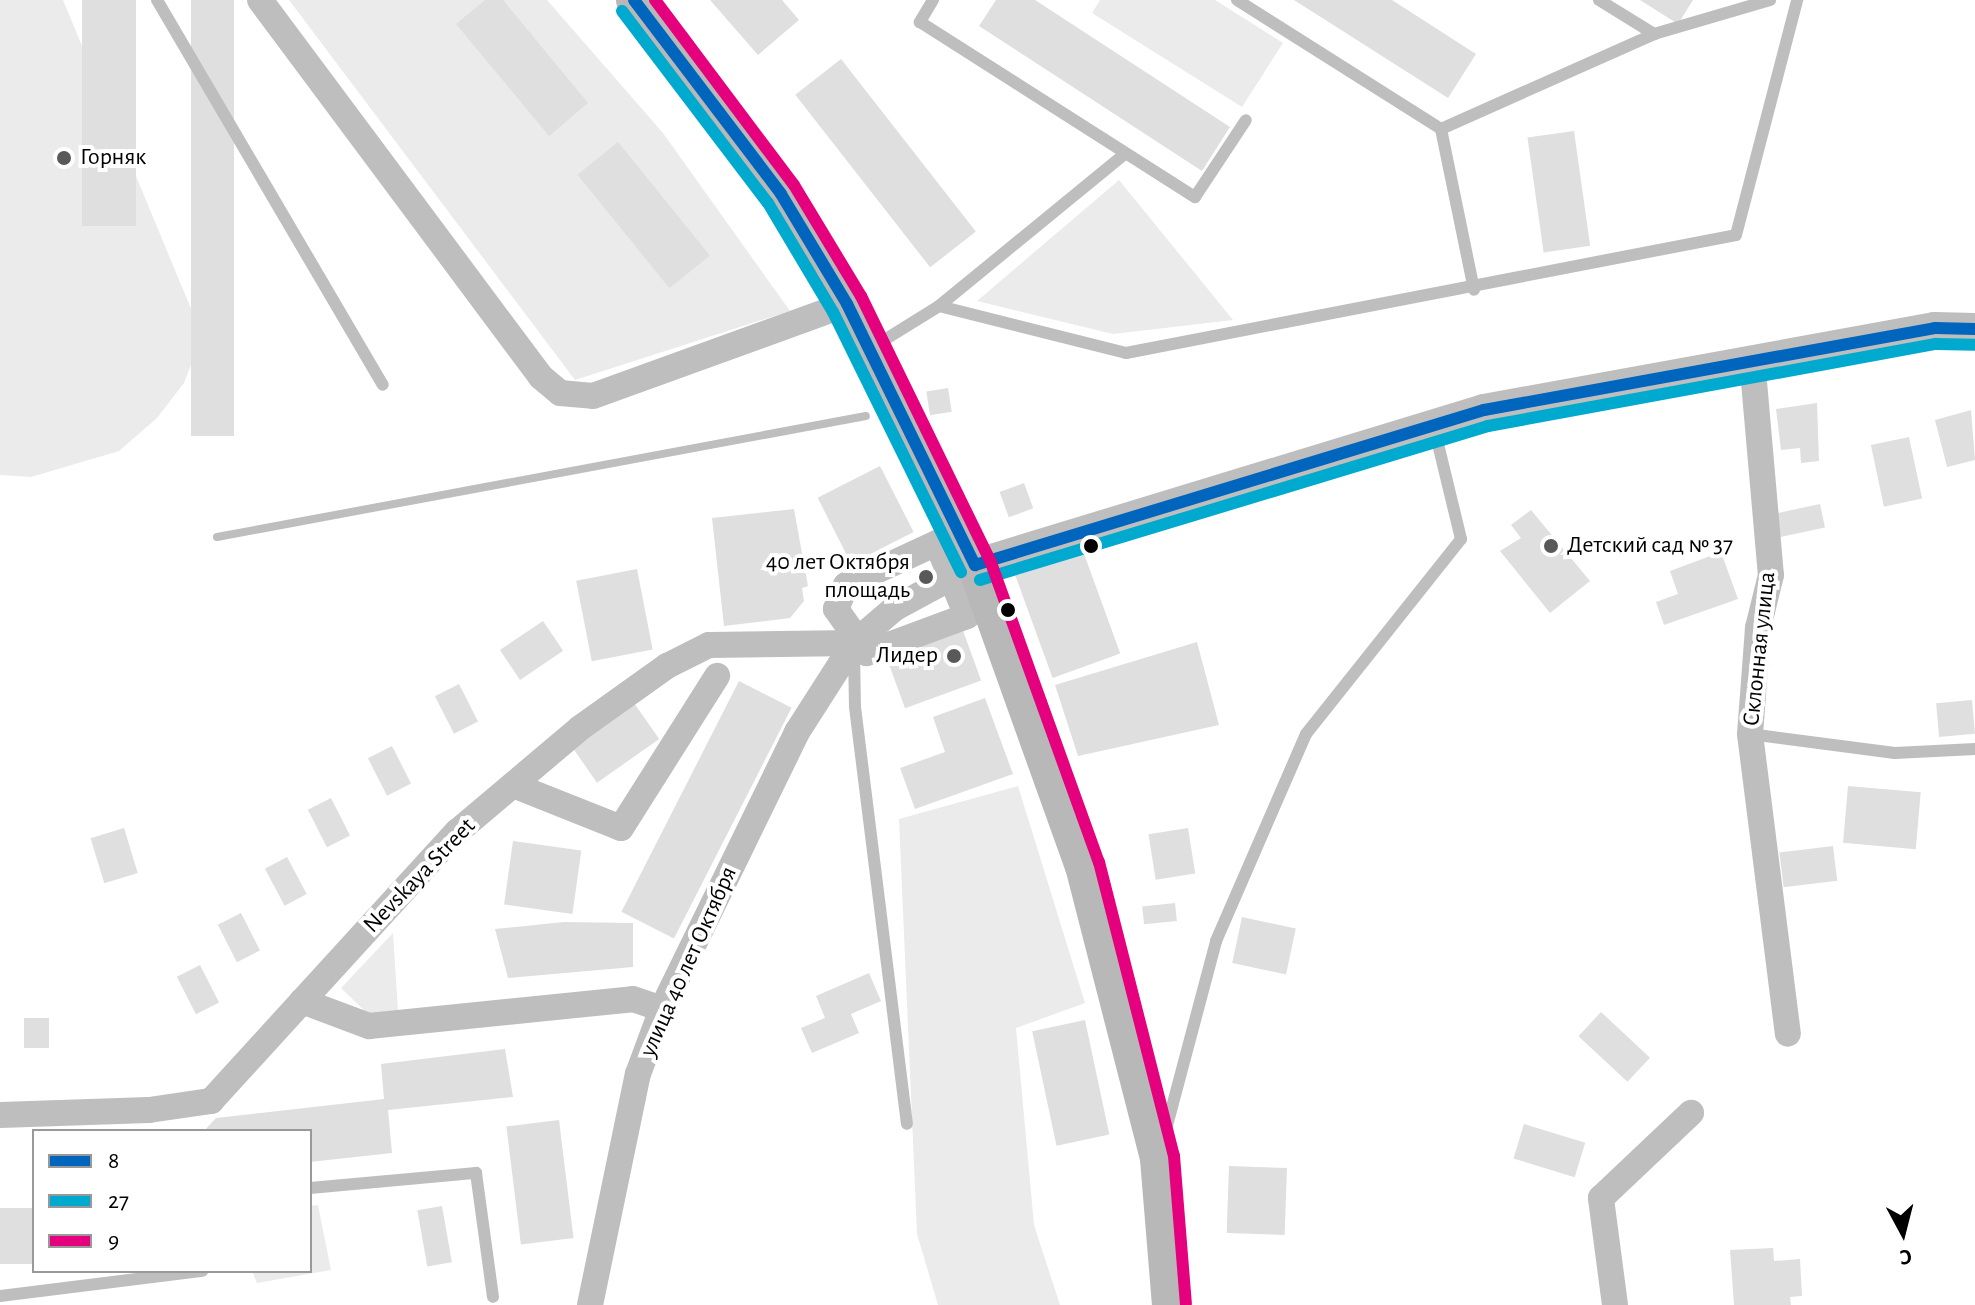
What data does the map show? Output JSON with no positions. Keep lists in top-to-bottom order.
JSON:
{
  "streets": {
    "street": ["Склонная улица", "Nevskaya Street", "улица 40 лет Октября"]
  },
  "crossings": [
    ["Nevskaya Street", "улица 40 лет Октября"]
  ],
  "places": [
    "Горняк",
    "Детский сад № 37",
    "40 лет Октября площадь",
    "Лидер"
  ],
  "lines": ["transit line 8", "transit line 9", "transit line 27"],
  "legend": ["8", "27", "9"],
  "north": "bottom"
}
